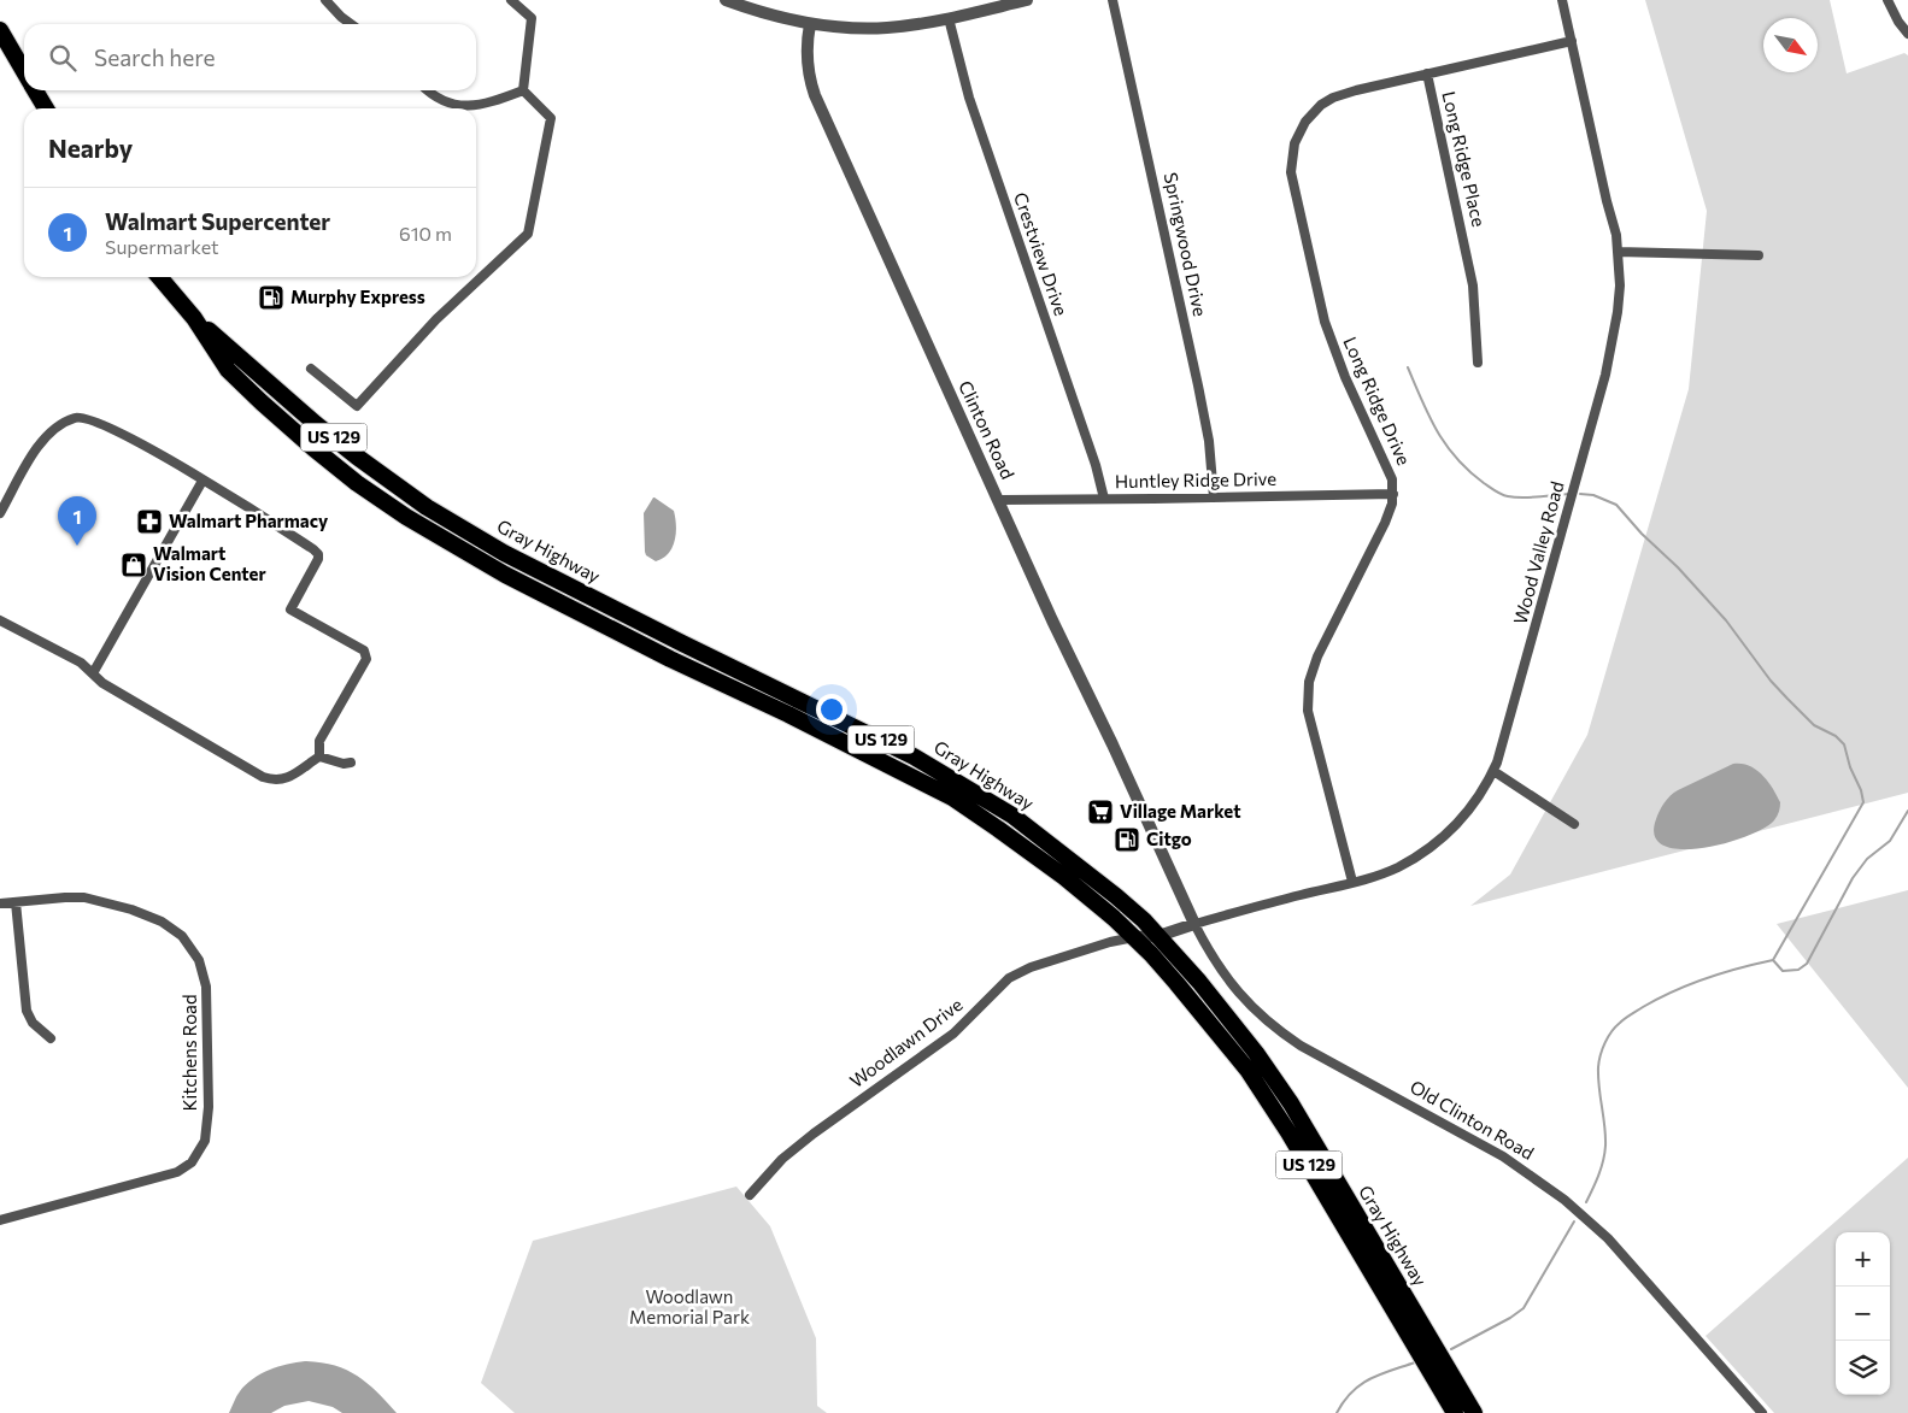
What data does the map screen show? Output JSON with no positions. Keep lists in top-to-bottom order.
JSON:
{
  "streets": {
    "highway": ["US 129", "Gray Highway"],
    "street": [
      "Long Ridge Place",
      "Springwood Drive",
      "Crestview Drive",
      "Long Ridge Drive",
      "Clinton Road",
      "Huntley Ridge Drive",
      "Wood Valley Road",
      "Woodlawn Drive",
      "Kitchens Road",
      "Old Clinton Road"
    ]
  },
  "crossings": [
    ["Long Ridge Place", "Long Ridge Drive"],
    ["Long Ridge Place", "Wood Valley Road"],
    ["Springwood Drive", "Huntley Ridge Drive"],
    ["Crestview Drive", "Huntley Ridge Drive"],
    ["Long Ridge Drive", "Huntley Ridge Drive"],
    ["Long Ridge Drive", "Wood Valley Road"],
    ["Clinton Road", "Huntley Ridge Drive"],
    ["Clinton Road", "Wood Valley Road"],
    ["Clinton Road", "Old Clinton Road"],
    ["Gray Highway", "Woodlawn Drive"],
    ["Wood Valley Road", "Old Clinton Road"]
  ],
  "parks": ["Woodlawn Memorial Park"],
  "places": {
    "fuel station": ["Murphy Express", "Citgo"],
    "pharmacy": ["Walmart Pharmacy"],
    "shop": ["Walmart Vision Center"],
    "supermarket": ["Village Market"]
  },
  "north": "bottom right",
  "page": {
    "search": "Search here",
    "heading": "Nearby",
    "list": [
      {
        "mark": "1",
        "name": "Walmart Supercenter",
        "note": "Supermarket",
        "value": "610 m"
      }
    ],
    "pins": "1",
    "map_buttons": ["+", "−"]
  }
}
